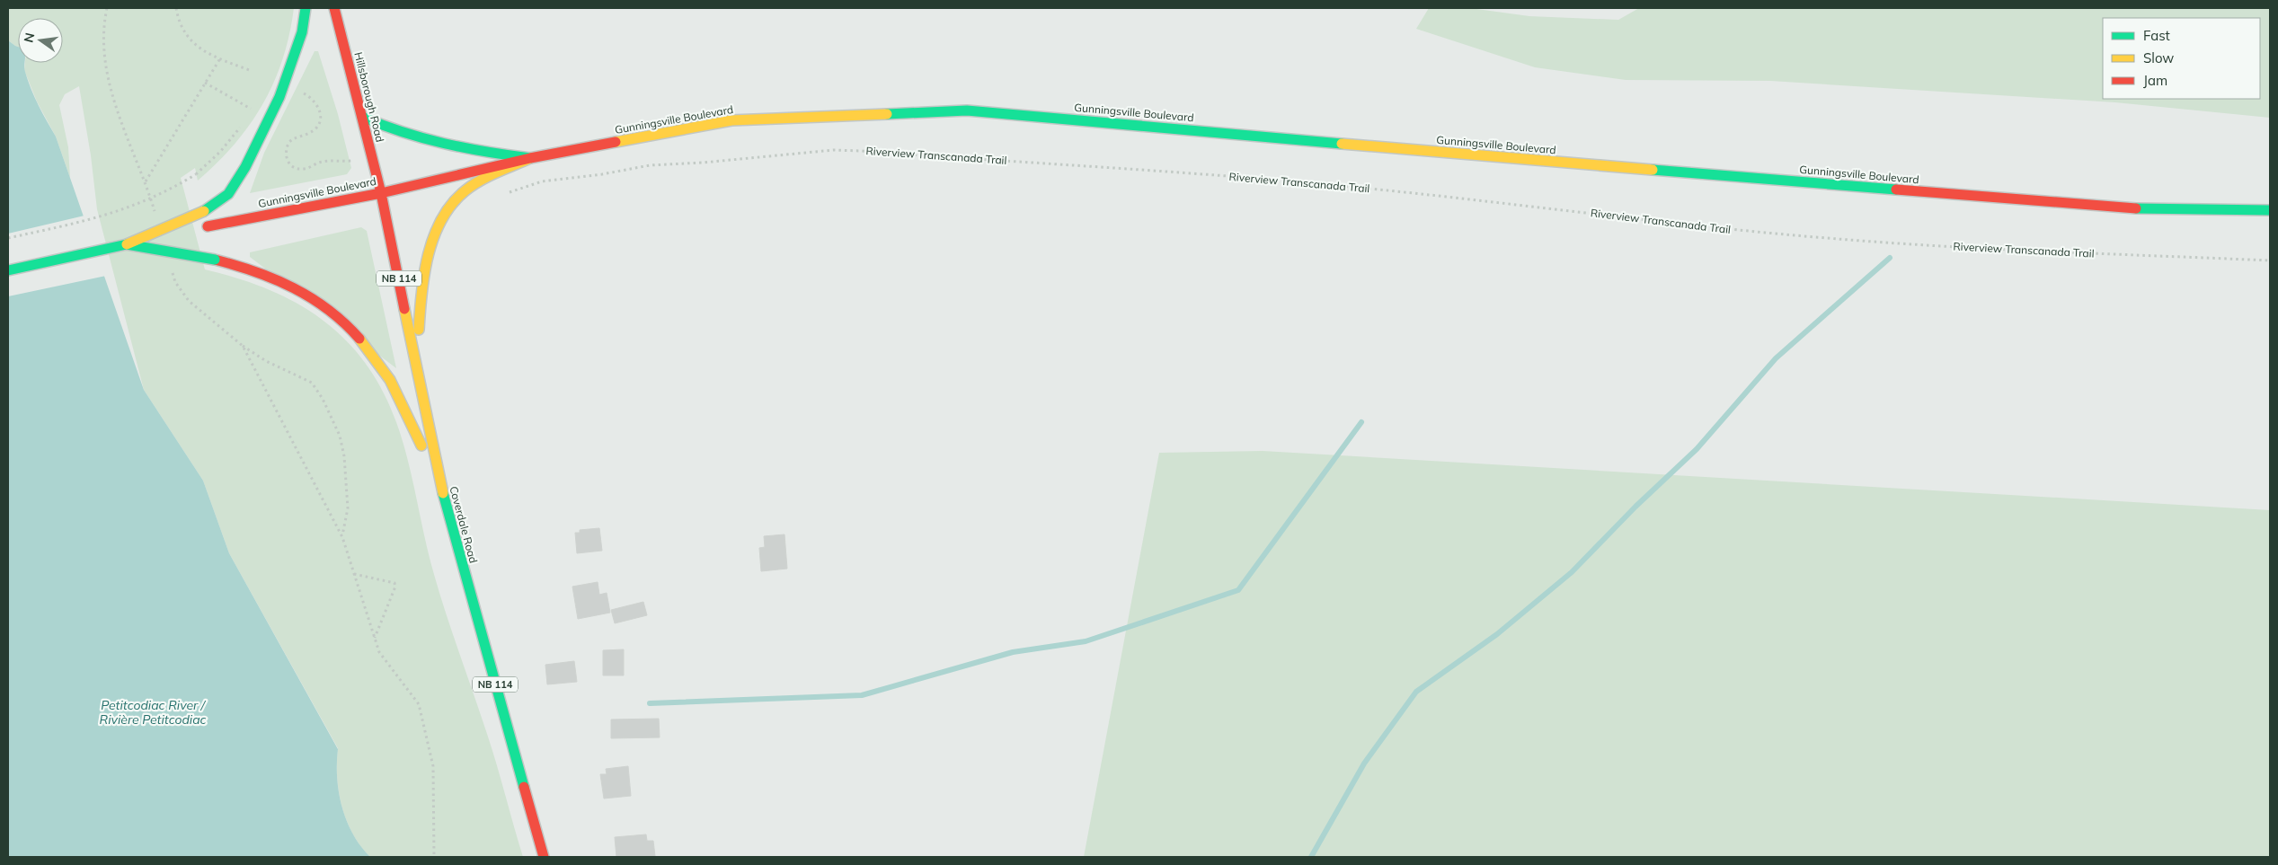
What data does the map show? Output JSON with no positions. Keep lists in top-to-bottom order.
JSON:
{
  "streets": {
    "main road": [
      "Hillsborough Road",
      "Gunningsville Boulevard",
      "NB 114",
      "Coverdale Road"
    ],
    "path": ["Riverview Transcanada Trail"]
  },
  "crossings": [
    ["Hillsborough Road", "Gunningsville Boulevard"],
    ["Hillsborough Road", "Coverdale Road"],
    ["Gunningsville Boulevard", "Coverdale Road"]
  ],
  "water": ["Petitcodiac River / Rivière Petitcodiac"],
  "legend": ["Fast", "Slow", "Jam"],
  "north": "left"
}
